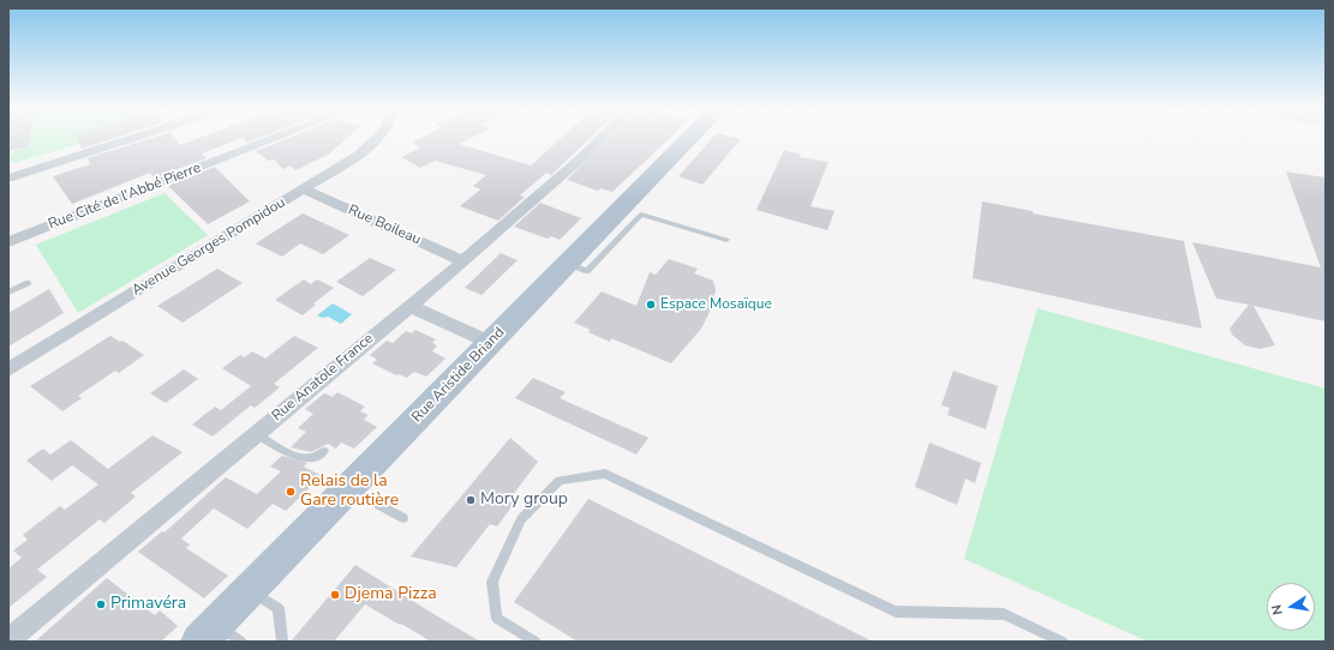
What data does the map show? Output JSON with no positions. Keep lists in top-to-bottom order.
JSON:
{
  "streets": {
    "main road": ["Rue Aristide Briand"],
    "street": [
      "Rue Cité de l'Abbé Pierre",
      "Rue Boileau",
      "Avenue Georges Pompidou",
      "Rue Anatole France"
    ]
  },
  "crossings": [
    ["Rue Boileau", "Avenue Georges Pompidou"],
    ["Rue Boileau", "Rue Anatole France"]
  ],
  "places": [
    "Espace Mosaïque",
    "Relais de la Gare routière",
    "Mory group",
    "Djema Pizza",
    "Primavéra"
  ],
  "north": "left"
}
